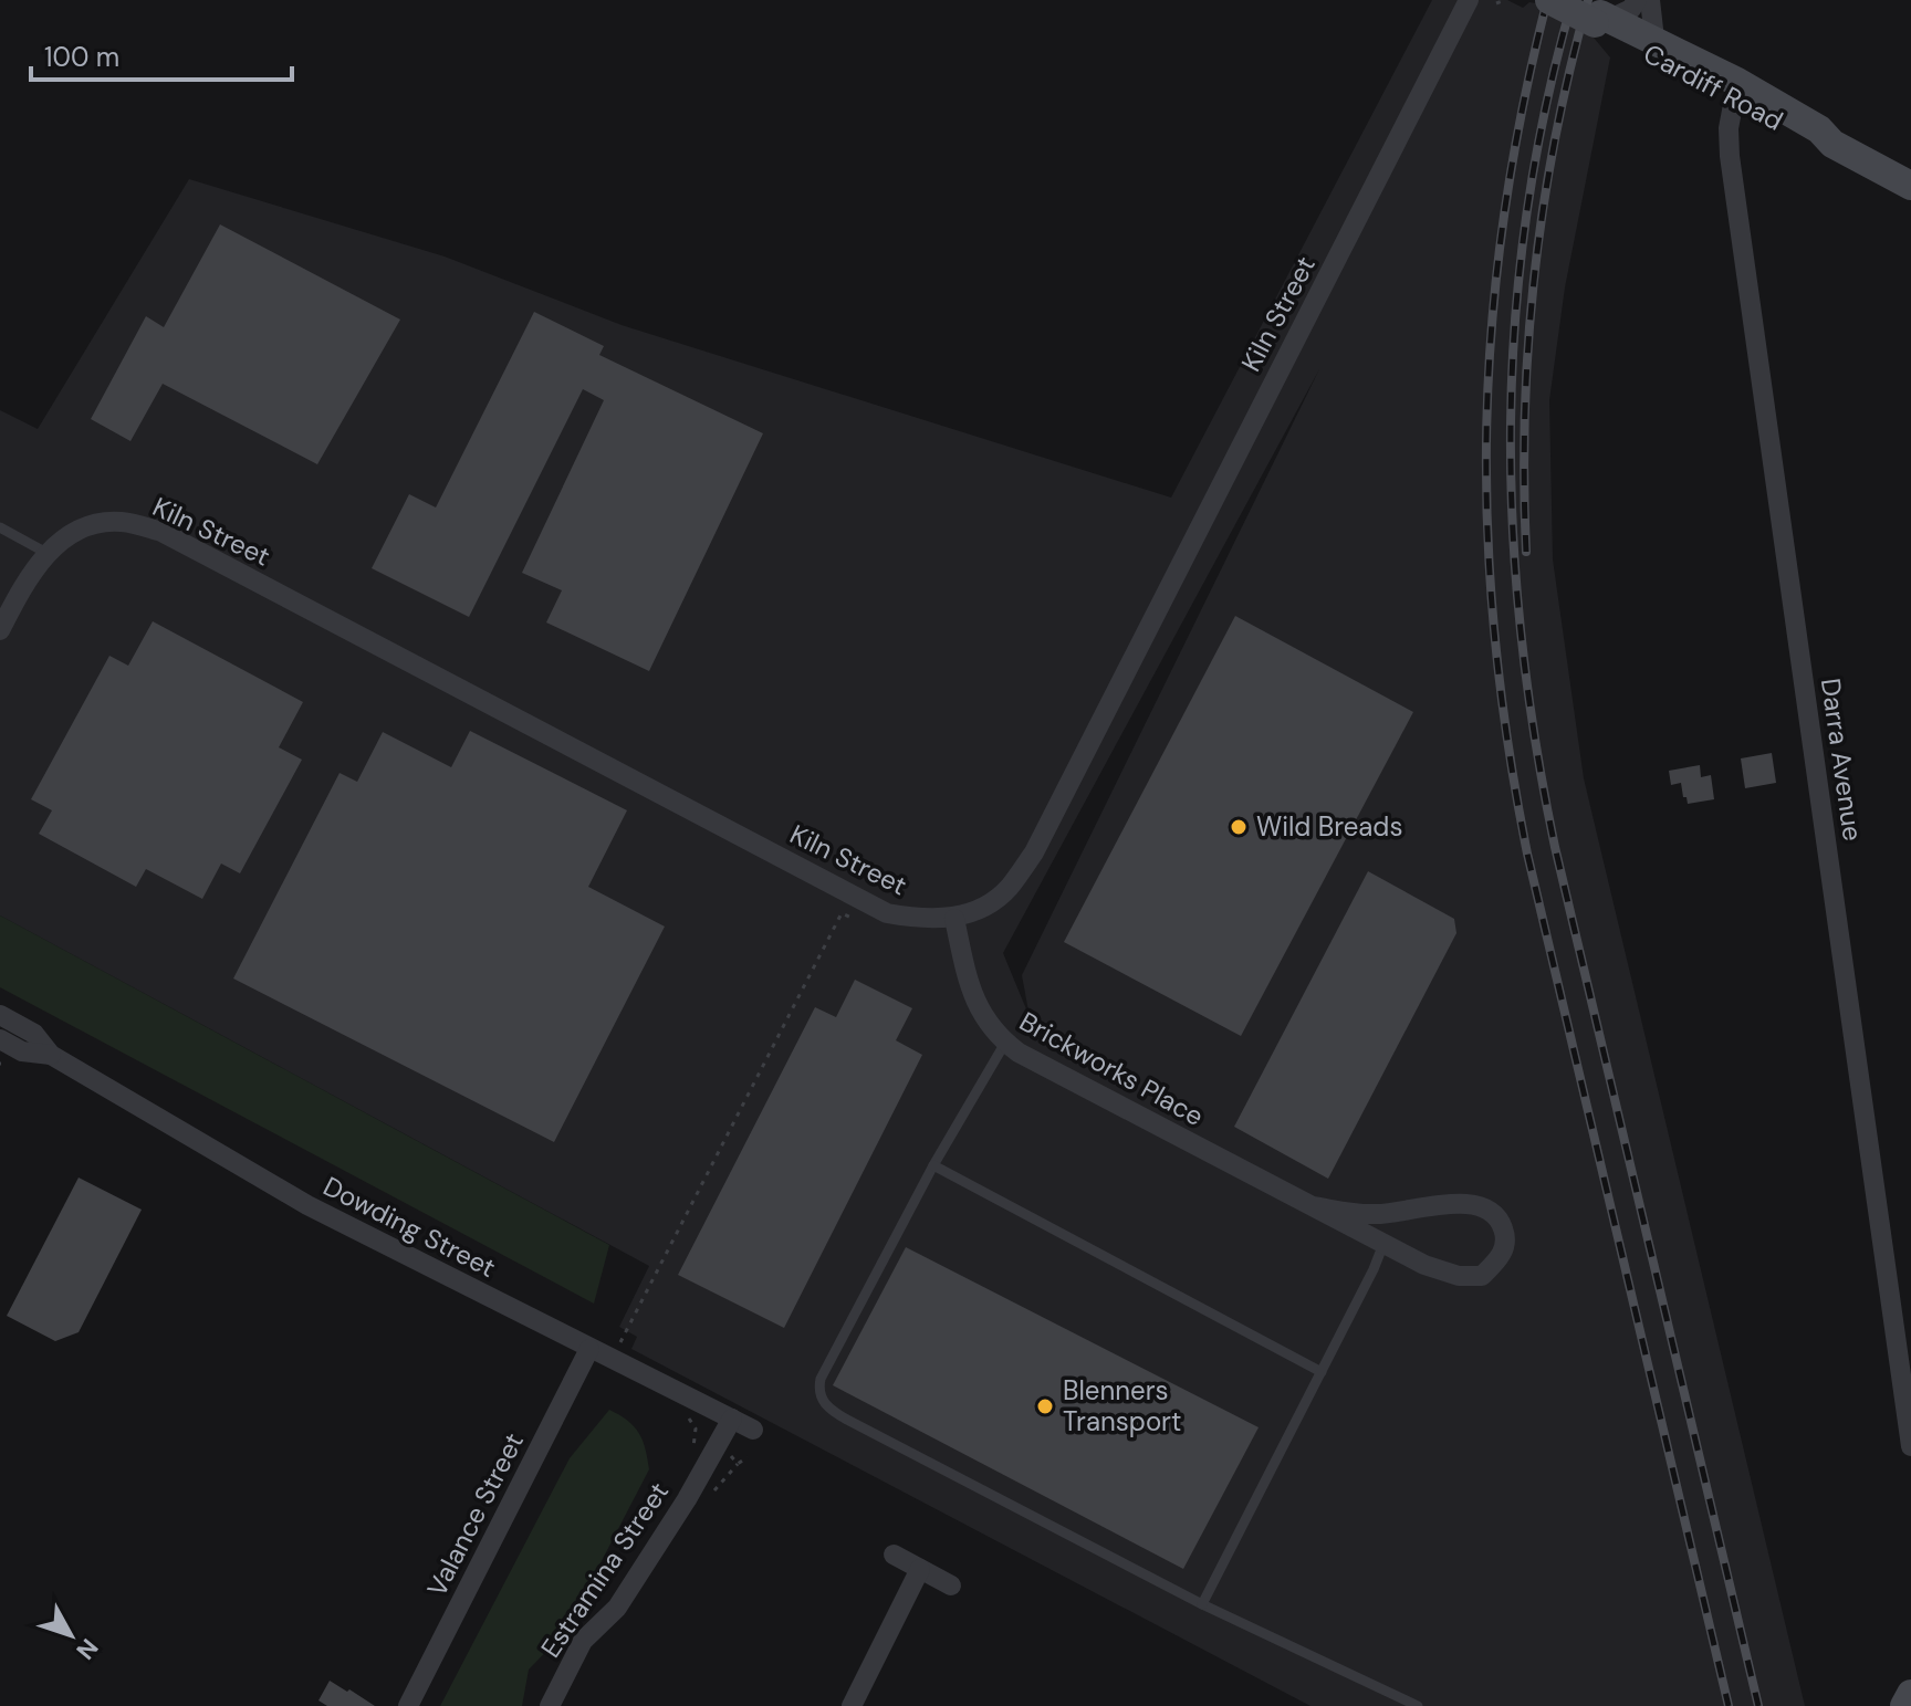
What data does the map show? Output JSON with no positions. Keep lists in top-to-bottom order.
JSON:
{
  "streets": {
    "main road": ["Cardiff Road"],
    "street": [
      "Kiln Street",
      "Darra Avenue",
      "Brickworks Place",
      "Dowding Street",
      "Valance Street",
      "Estramina Street"
    ]
  },
  "crossings": [
    ["Cardiff Road", "Darra Avenue"],
    ["Kiln Street", "Brickworks Place"],
    ["Dowding Street", "Valance Street"],
    ["Dowding Street", "Estramina Street"]
  ],
  "places": ["Wild Breads", "Blenners Transport"],
  "scale_bar": "100 m",
  "north": "bottom right"
}
